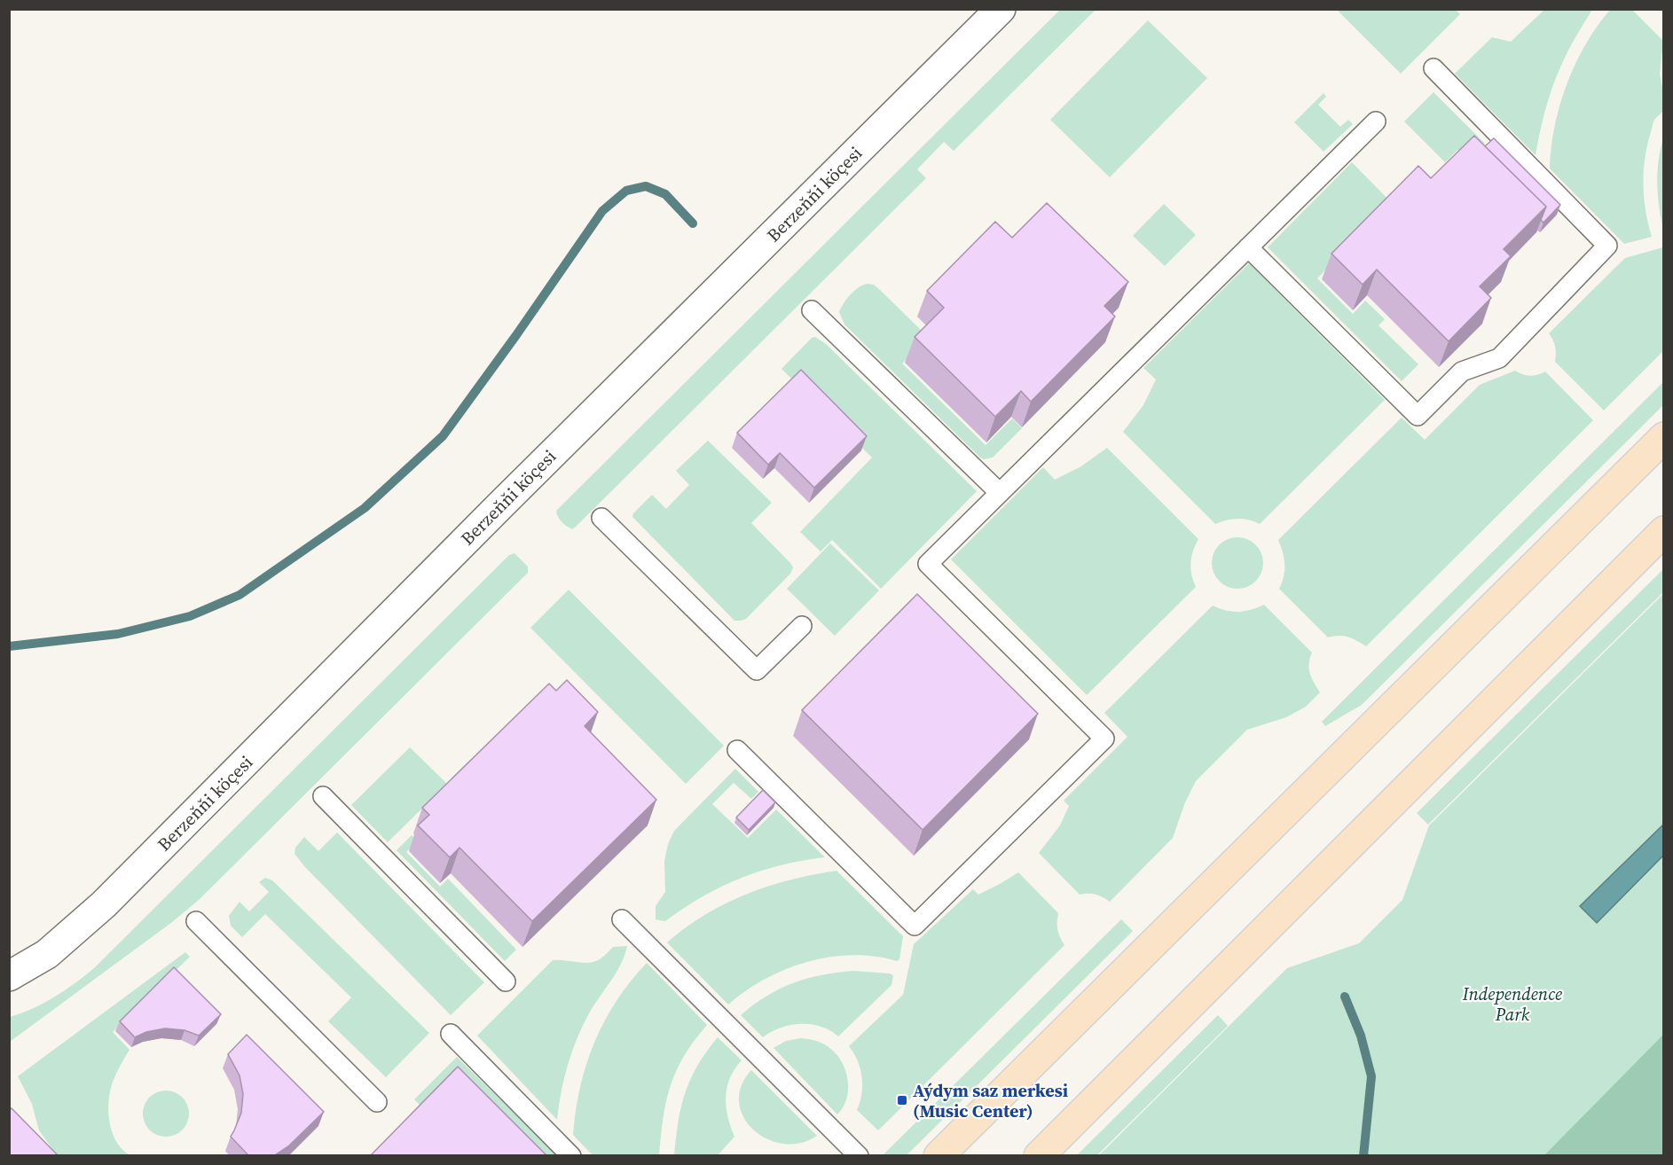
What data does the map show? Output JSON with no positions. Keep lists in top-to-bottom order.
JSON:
{
  "streets": {
    "street": ["Berzeňňi köçesi"]
  },
  "parks": ["Independence Park"],
  "places": {
    "transit": ["Aýdym saz merkesi (Music Center)"]
  }
}
